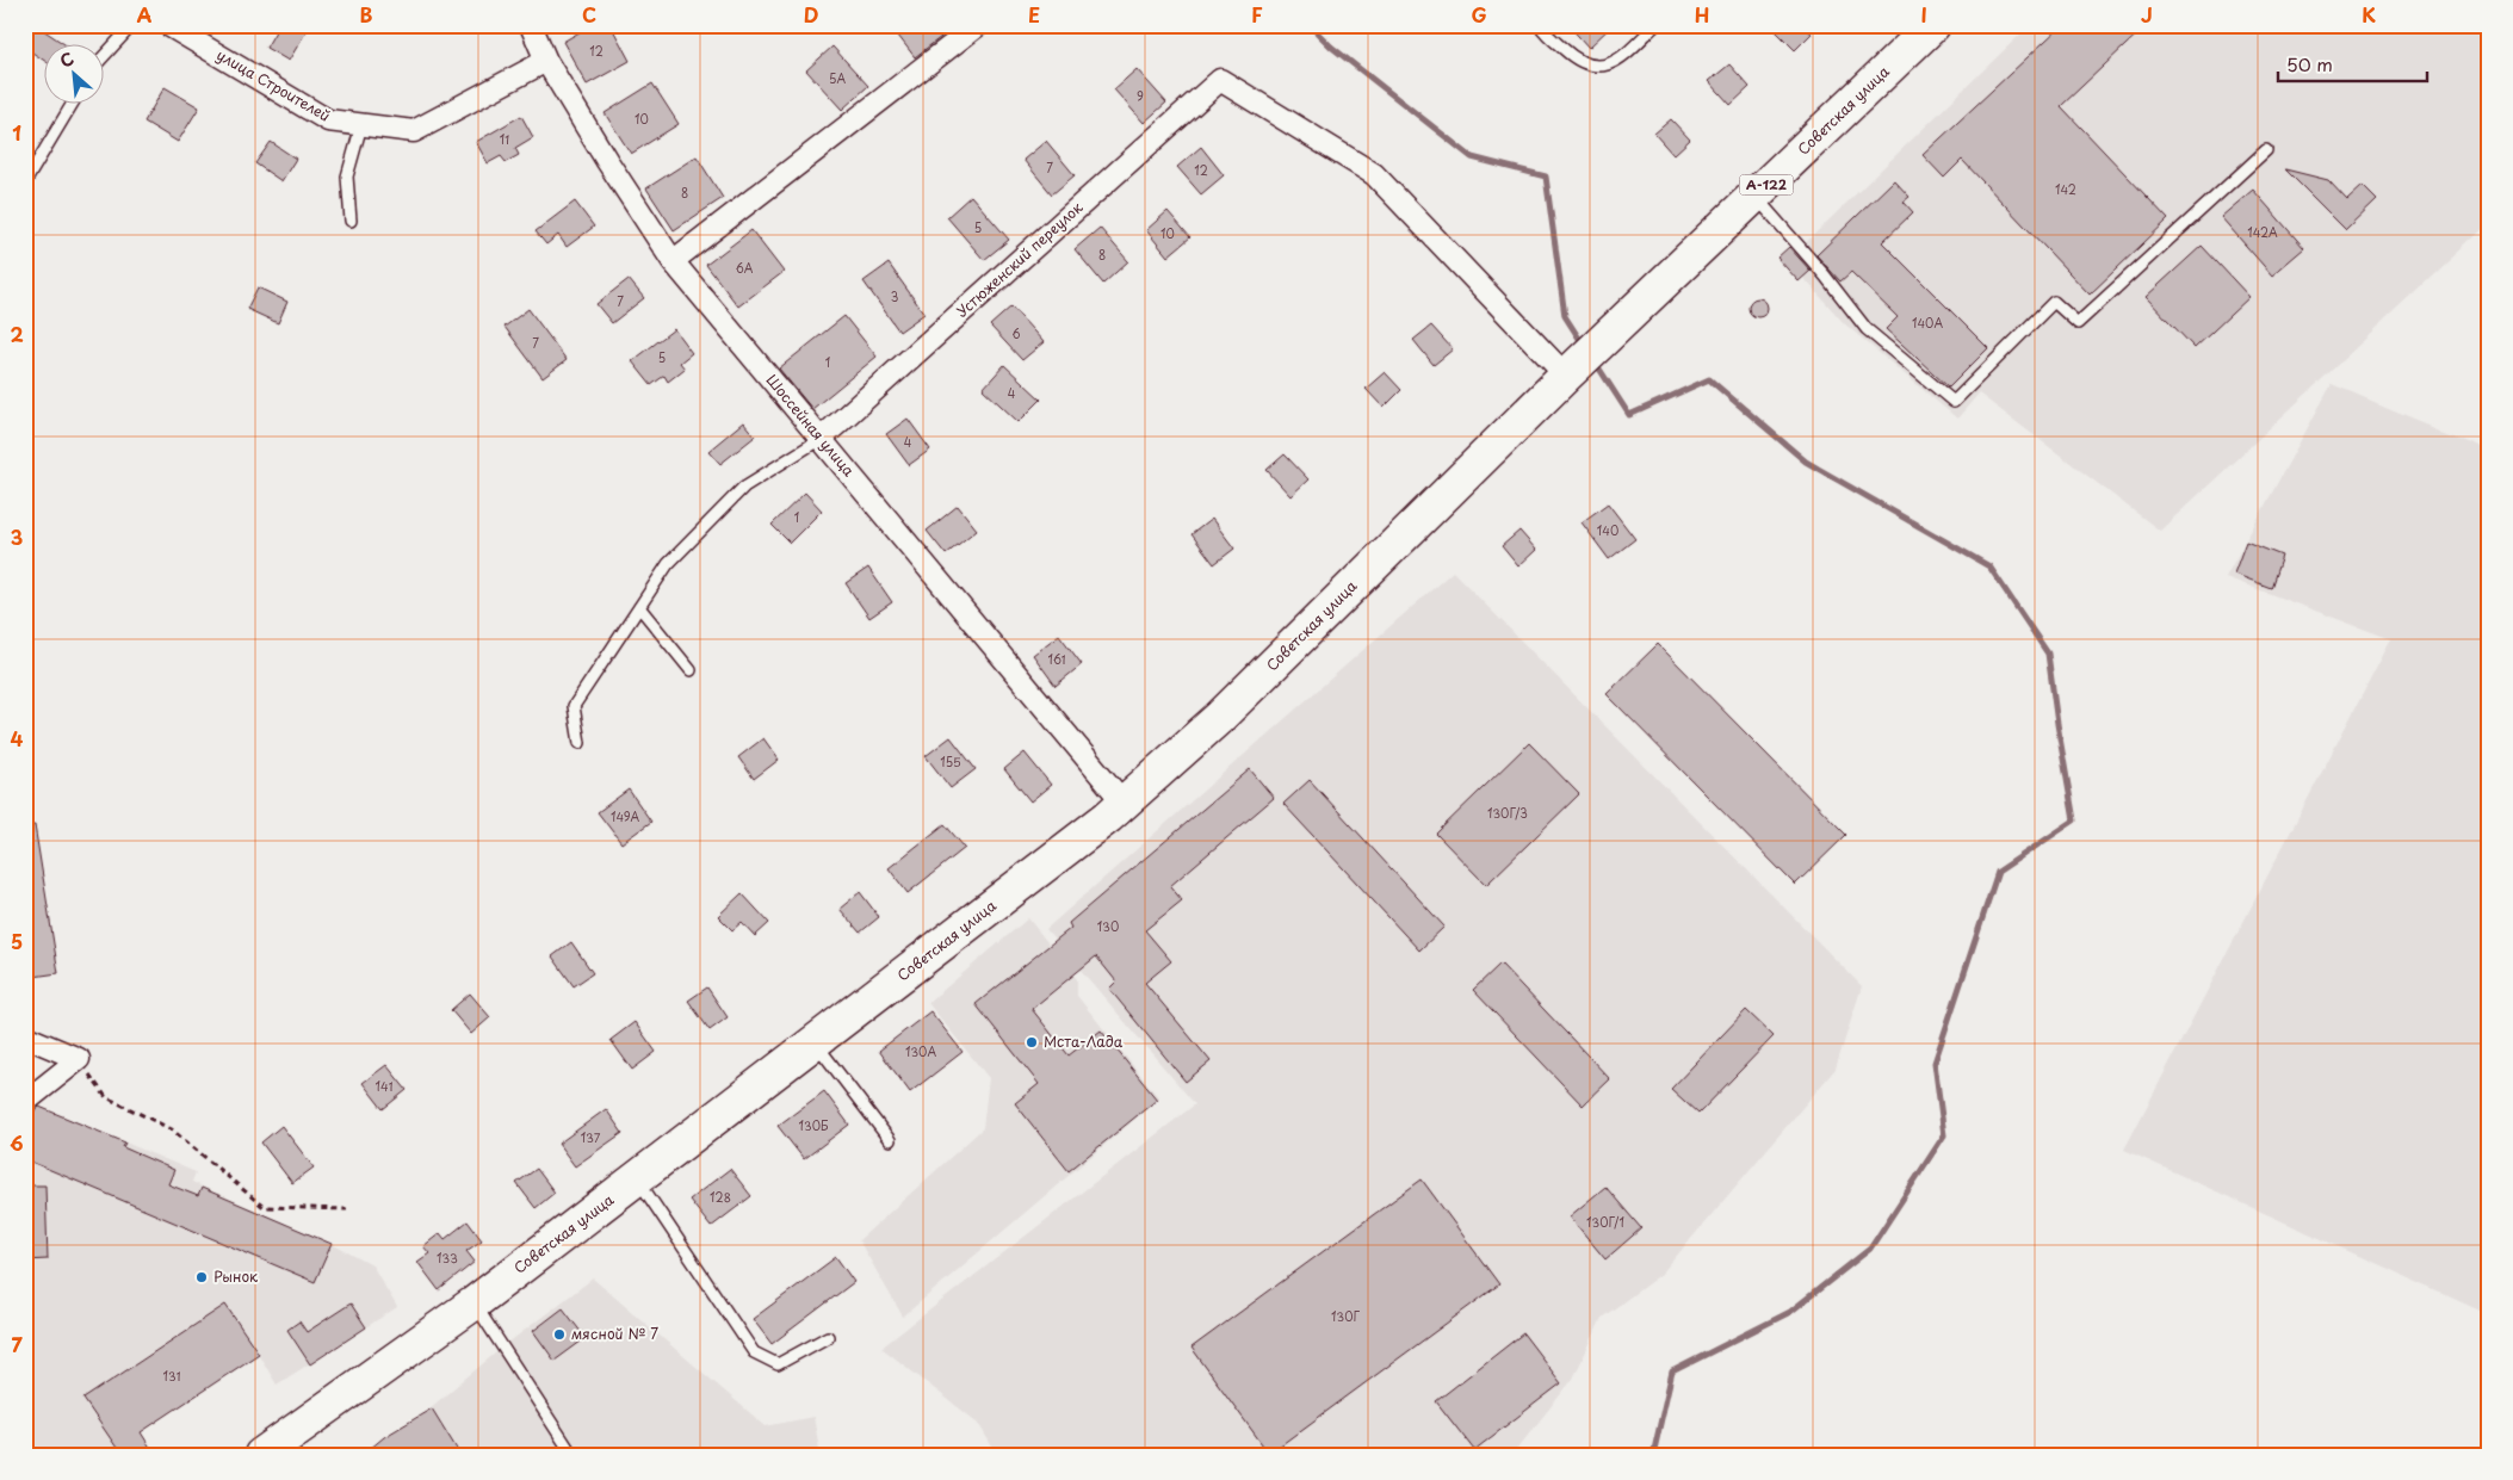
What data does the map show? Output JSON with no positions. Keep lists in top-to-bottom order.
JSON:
{
  "streets": {
    "main road": ["Советская улица", "А-122"],
    "street": ["улица Строителей", "Устюженский переулок", "Шоссейная улица"]
  },
  "crossings": [
    ["улица Строителей", "Шоссейная улица"],
    ["Советская улица", "Устюженский переулок"],
    ["Советская улица", "Шоссейная улица"],
    ["Устюженский переулок", "Шоссейная улица"]
  ],
  "places": ["Мста-Лада", "Рынок", "мясной № 7"],
  "house_numbers": [
    "12",
    "5А",
    "9",
    "10",
    "11",
    "7",
    "12",
    "142",
    "8",
    "5",
    "142А",
    "10",
    "8",
    "6А",
    "3",
    "7",
    "140А",
    "6",
    "7",
    "5",
    "1",
    "4",
    "4",
    "1",
    "140",
    "161",
    "155",
    "130Г/3",
    "149А",
    "130",
    "130А",
    "141",
    "130Б",
    "137",
    "128",
    "130Г/1",
    "133",
    "130Г",
    "131"
  ],
  "scale_bar": "50 m",
  "north": "top left",
  "grid": {
    "columns": [
      "A",
      "B",
      "C",
      "D",
      "E",
      "F",
      "G",
      "H",
      "I",
      "J",
      "K"
    ],
    "rows": [
      "1",
      "2",
      "3",
      "4",
      "5",
      "6",
      "7"
    ]
  }
}
